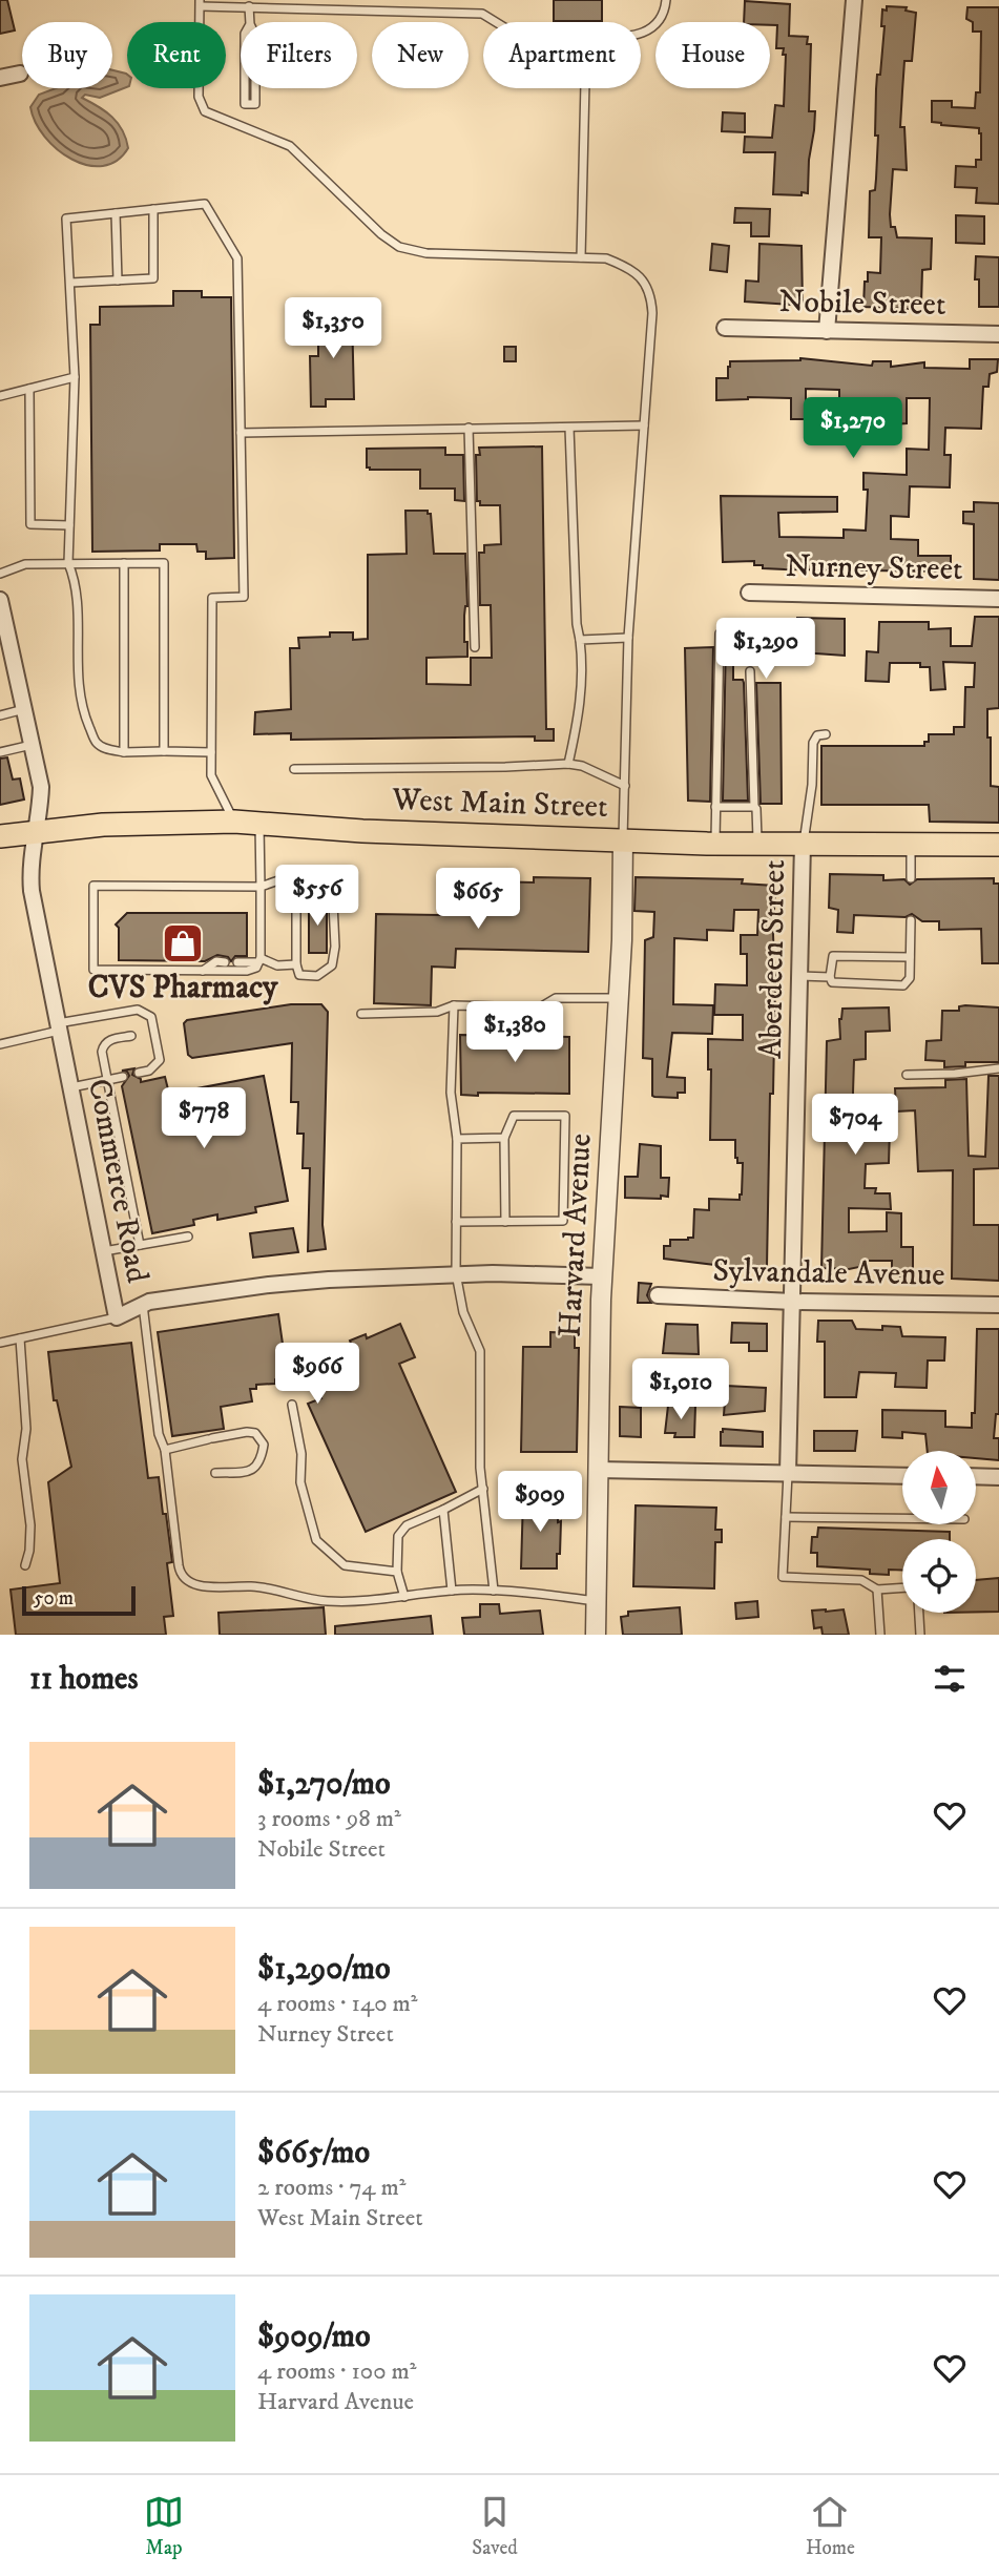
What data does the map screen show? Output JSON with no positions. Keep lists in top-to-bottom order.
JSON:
{
  "streets": {
    "main road": ["West Main Street"],
    "street": [
      "Nobile Street",
      "Nurney Street",
      "Aberdeen Street",
      "Commerce Road",
      "Harvard Avenue",
      "Sylvandale Avenue"
    ]
  },
  "crossings": [
    ["West Main Street", "Aberdeen Street"],
    ["West Main Street", "Commerce Road"],
    ["West Main Street", "Harvard Avenue"],
    ["Aberdeen Street", "Sylvandale Avenue"],
    ["Commerce Road", "Harvard Avenue"]
  ],
  "places": {
    "shop": ["CVS Pharmacy"]
  },
  "scale_bar": "50 m",
  "north": "top",
  "page": {
    "chip": [
      "Buy",
      "Rent",
      "Filters",
      "New",
      "Apartment",
      "House"
    ],
    "price": [
      "$1,350",
      "$1,270",
      "$1,290",
      "$556",
      "$665",
      "$1,380",
      "$778",
      "$704",
      "$966",
      "$1,010",
      "$909"
    ],
    "scale": "50 m",
    "heading": "11 homes",
    "list": [
      {
        "name": "$1,270/mo",
        "note": "3 rooms · 98 m² · Nobile Street"
      },
      {
        "name": "$1,290/mo",
        "note": "4 rooms · 140 m² · Nurney Street"
      },
      {
        "name": "$665/mo",
        "note": "2 rooms · 74 m² · West Main Street"
      },
      {
        "name": "$909/mo",
        "note": "4 rooms · 100 m² · Harvard Avenue"
      }
    ],
    "tabs": ["Map", "Saved", "Home"]
  }
}
